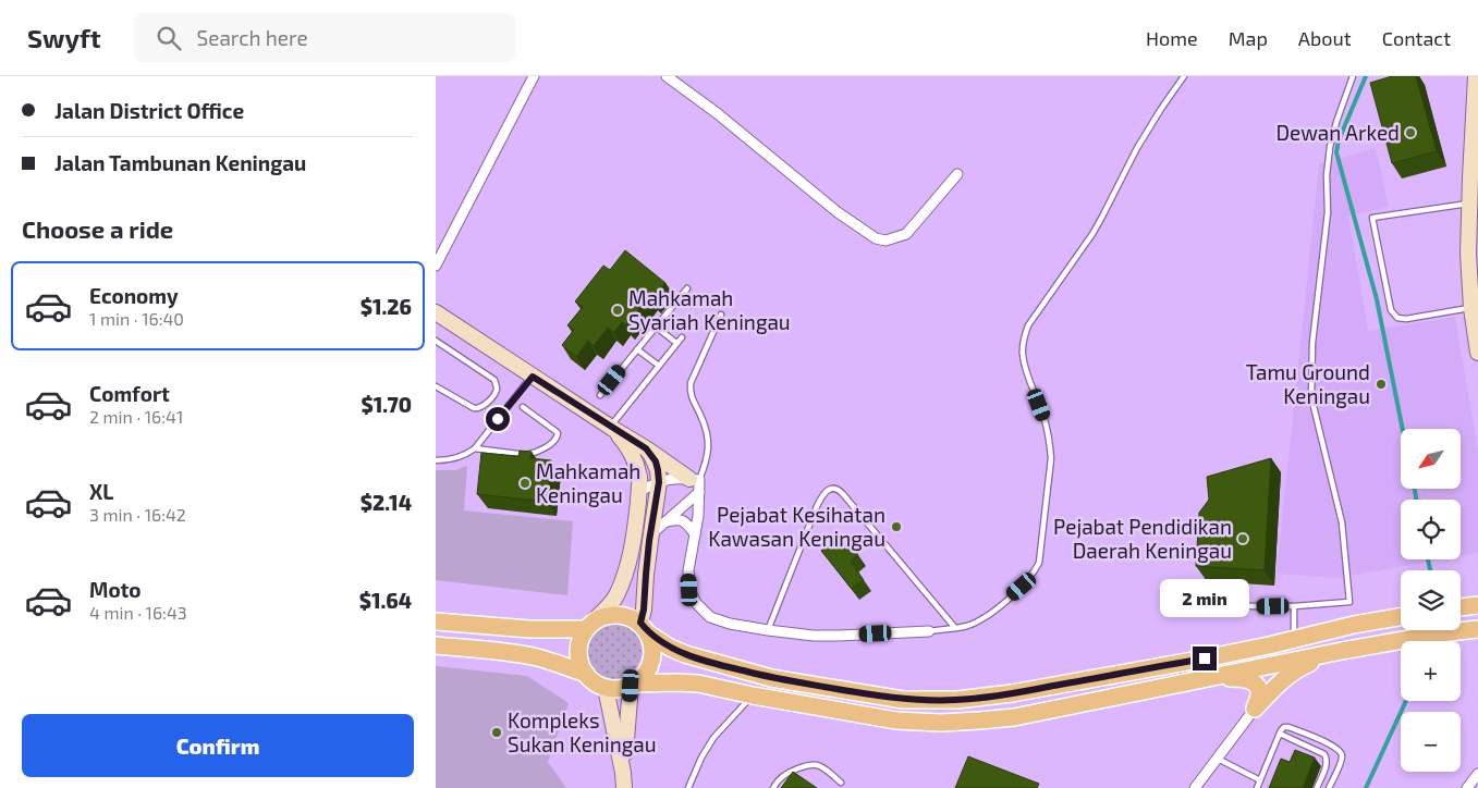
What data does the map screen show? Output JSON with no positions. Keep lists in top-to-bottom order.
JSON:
{
  "places": [
    "Dewan Arked",
    "Mahkamah Syariah Keningau",
    "Tamu Ground Keningau",
    "Mahkamah Keningau",
    "Pejabat Kesihatan Kawasan Keningau",
    "Pejabat Pendidikan Daerah Keningau",
    "Kompleks Sukan Keningau"
  ],
  "north": "bottom left",
  "page": {
    "header": "Swyft",
    "search": "Search here",
    "nav": [
      "Home",
      "Map",
      "About",
      "Contact"
    ],
    "banner": ["Jalan District Office", "Jalan Tambunan Keningau"],
    "heading": "Choose a ride",
    "list": [
      {
        "name": "Economy",
        "note": "1 min · 16:40",
        "value": "$1.26"
      },
      {
        "name": "Comfort",
        "note": "2 min · 16:41",
        "value": "$1.70"
      },
      {
        "name": "XL",
        "note": "3 min · 16:42",
        "value": "$2.14"
      },
      {
        "name": "Moto",
        "note": "4 min · 16:43",
        "value": "$1.64"
      }
    ],
    "map_buttons": ["+", "−"],
    "bubble": "2 min",
    "buttons": "Confirm"
  }
}
